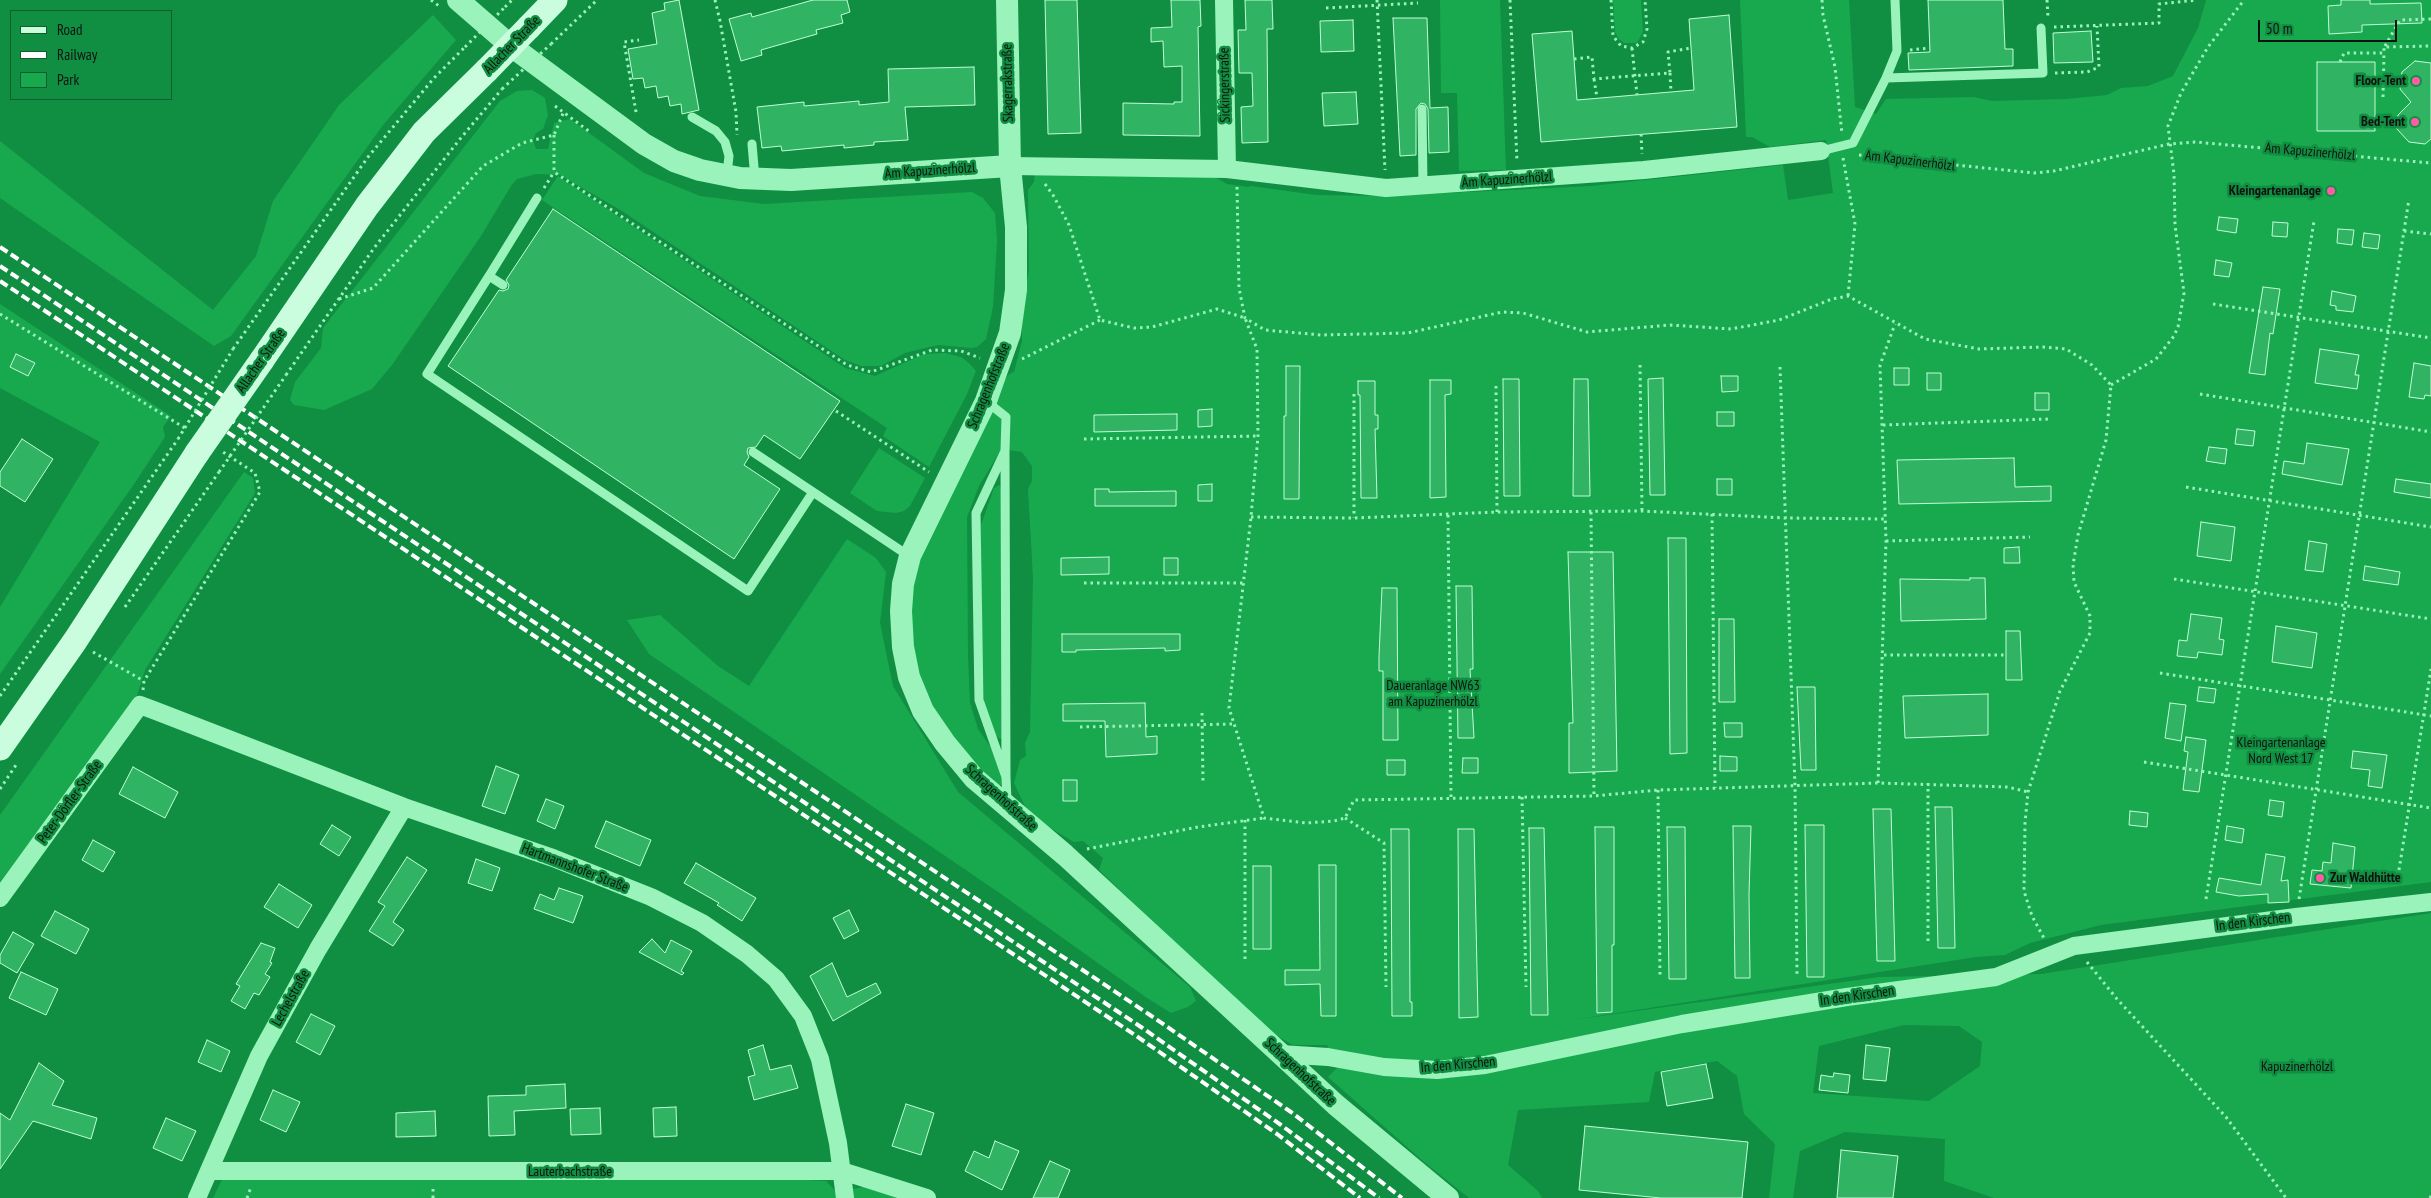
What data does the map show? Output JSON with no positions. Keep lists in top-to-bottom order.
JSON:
{
  "streets": {
    "main road": ["Allacher Straße"],
    "street": [
      "Skagerrakstraße",
      "Sickingerstraße",
      "Am Kapuzinerhölzl",
      "Schragenhofstraße",
      "Peter-Dörfler-Straße",
      "Hartmannshofer Straße",
      "In den Kirschen",
      "Lechelstraße",
      "Lauterbachstraße"
    ]
  },
  "crossings": [
    ["Skagerrakstraße", "Am Kapuzinerhölzl"],
    ["Skagerrakstraße", "Schragenhofstraße"],
    ["Sickingerstraße", "Am Kapuzinerhölzl"],
    ["Am Kapuzinerhölzl", "Schragenhofstraße"],
    ["Schragenhofstraße", "In den Kirschen"],
    ["Peter-Dörfler-Straße", "Hartmannshofer Straße"],
    ["Hartmannshofer Straße", "Lechelstraße"],
    ["Hartmannshofer Straße", "Lauterbachstraße"],
    ["Lechelstraße", "Lauterbachstraße"]
  ],
  "parks": ["Daueranlage NW63 am Kapuzinerhölzl", "Kleingartenanlage Nord West 17", "Kapuzinerhölzl"],
  "places": [
    "Floor-Tent",
    "Bed-Tent",
    "Kleingartenanlage",
    "Zur Waldhütte"
  ],
  "legend": ["Road", "Railway", "Park"],
  "scale_bar": "50 m"
}
